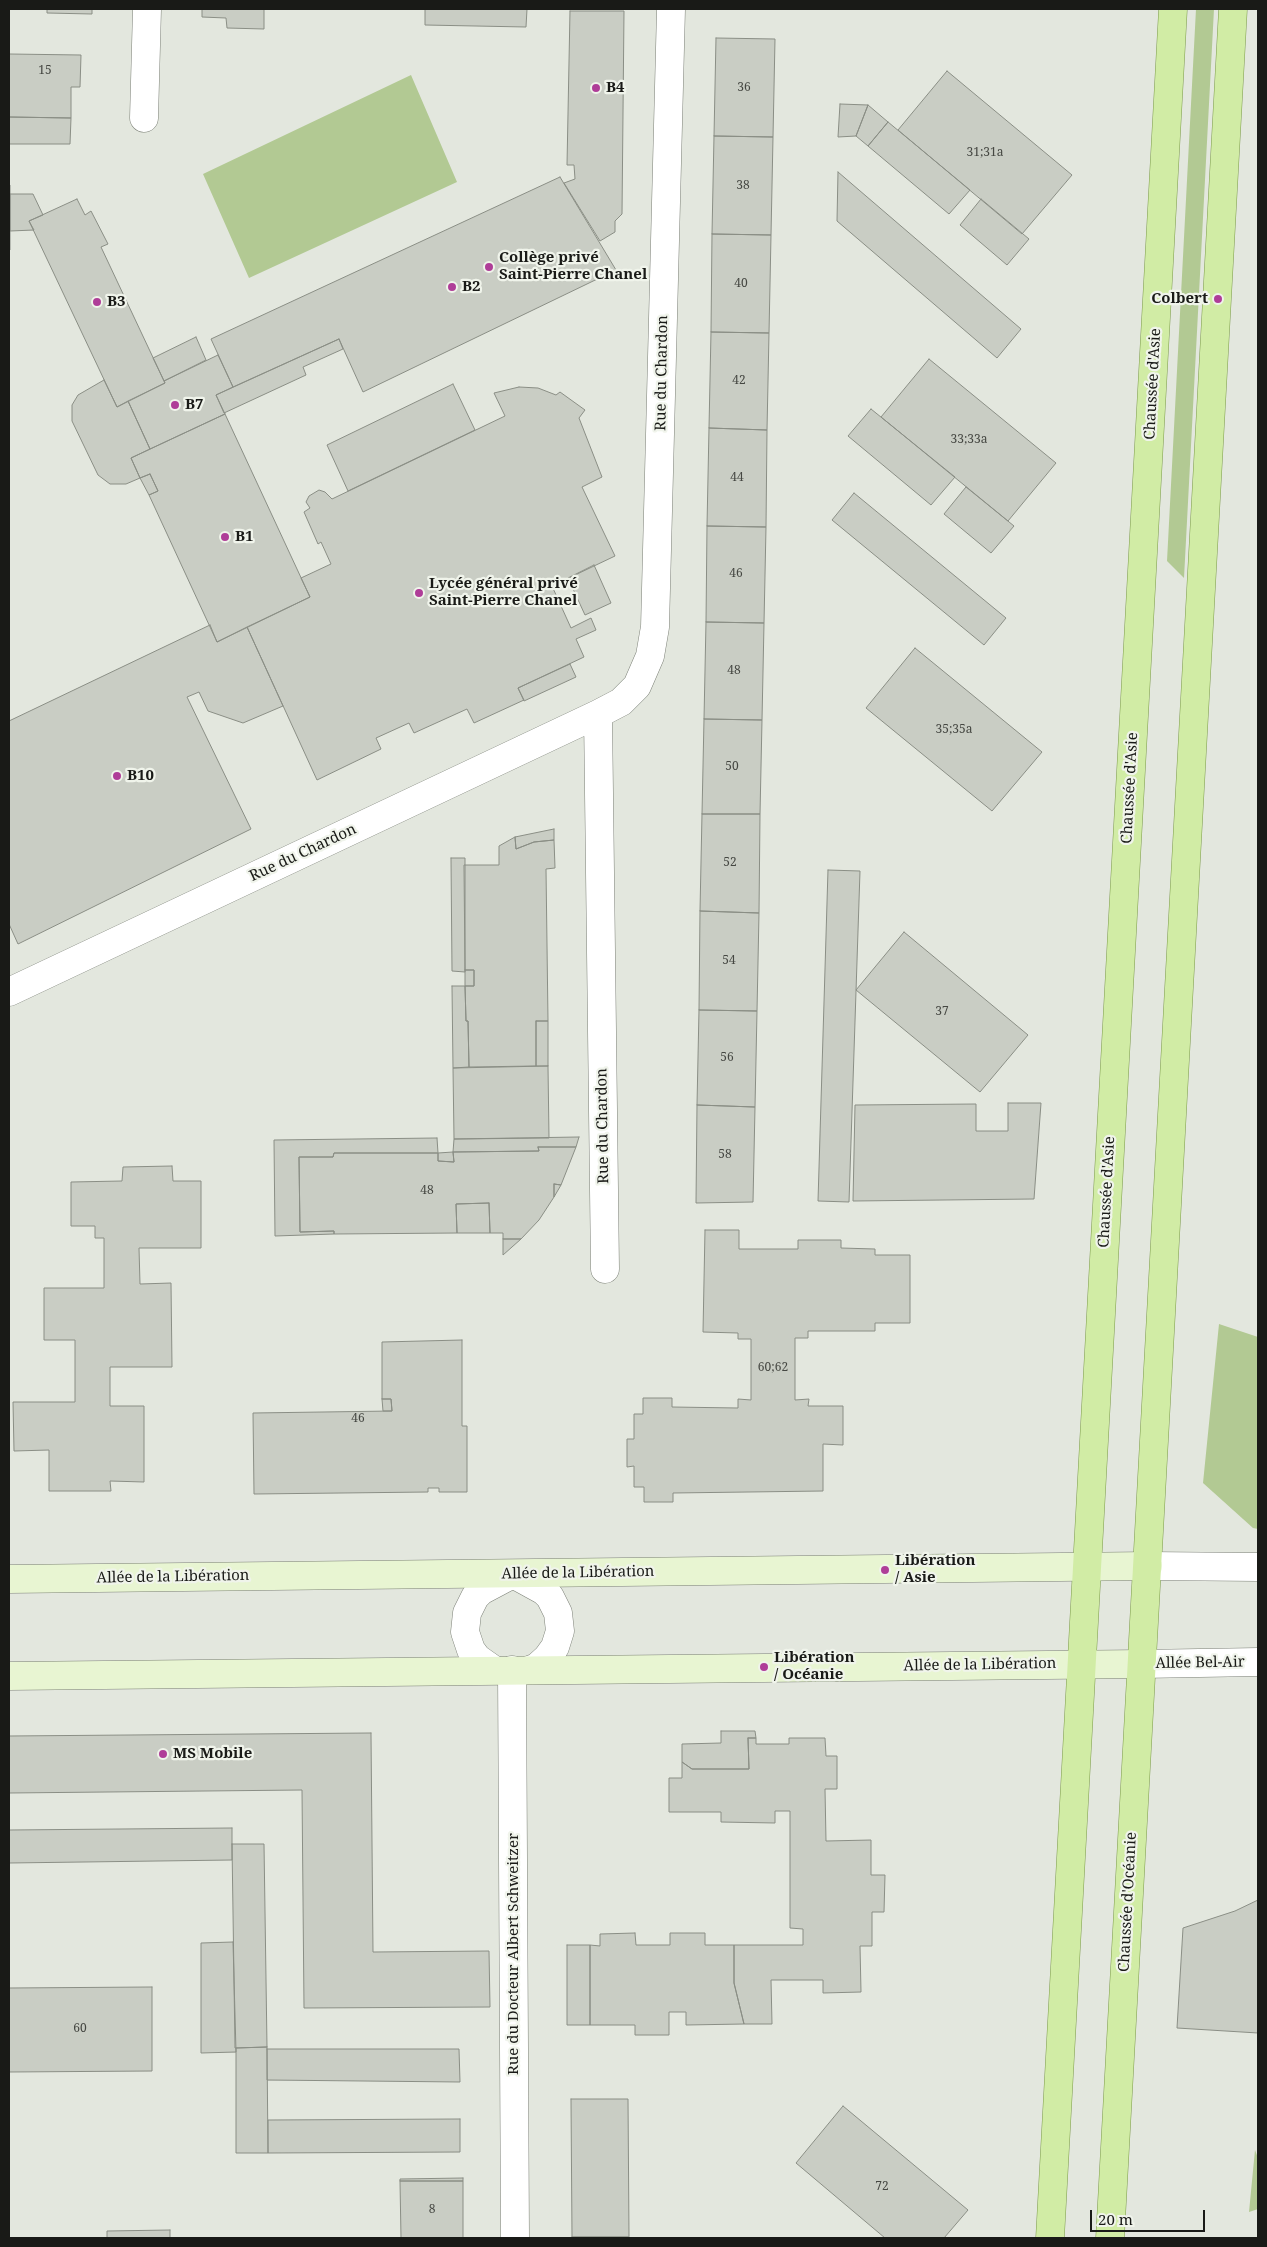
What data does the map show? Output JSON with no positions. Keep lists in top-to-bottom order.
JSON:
{
  "streets": {
    "main road": ["Chaussée d'Asie", "Allée de la Libération", "Chaussée d'Océanie"],
    "street": ["Rue du Chardon", "Allée Bel-Air", "Rue du Docteur Albert Schweitzer"]
  },
  "crossings": [
    ["Chaussée d'Asie", "Allée de la Libération"],
    ["Allée de la Libération", "Allée Bel-Air"],
    ["Allée de la Libération", "Chaussée d'Océanie"],
    ["Allée de la Libération", "Rue du Docteur Albert Schweitzer"],
    ["Allée Bel-Air", "Chaussée d'Océanie"]
  ],
  "places": [
    "B4",
    "Collège privé Saint-Pierre Chanel",
    "B2",
    "Colbert",
    "B3",
    "B7",
    "B1",
    "Lycée général privé Saint-Pierre Chanel",
    "B10",
    "Libération / Asie",
    "Libération / Océanie",
    "MS Mobile"
  ],
  "house_numbers": [
    "15",
    "36",
    "31;31a",
    "38",
    "40",
    "42",
    "33;33a",
    "44",
    "46",
    "48",
    "35;35a",
    "50",
    "52",
    "54",
    "37",
    "56",
    "58",
    "48",
    "60;62",
    "46",
    "60",
    "72",
    "8"
  ],
  "scale_bar": "20 m"
}
